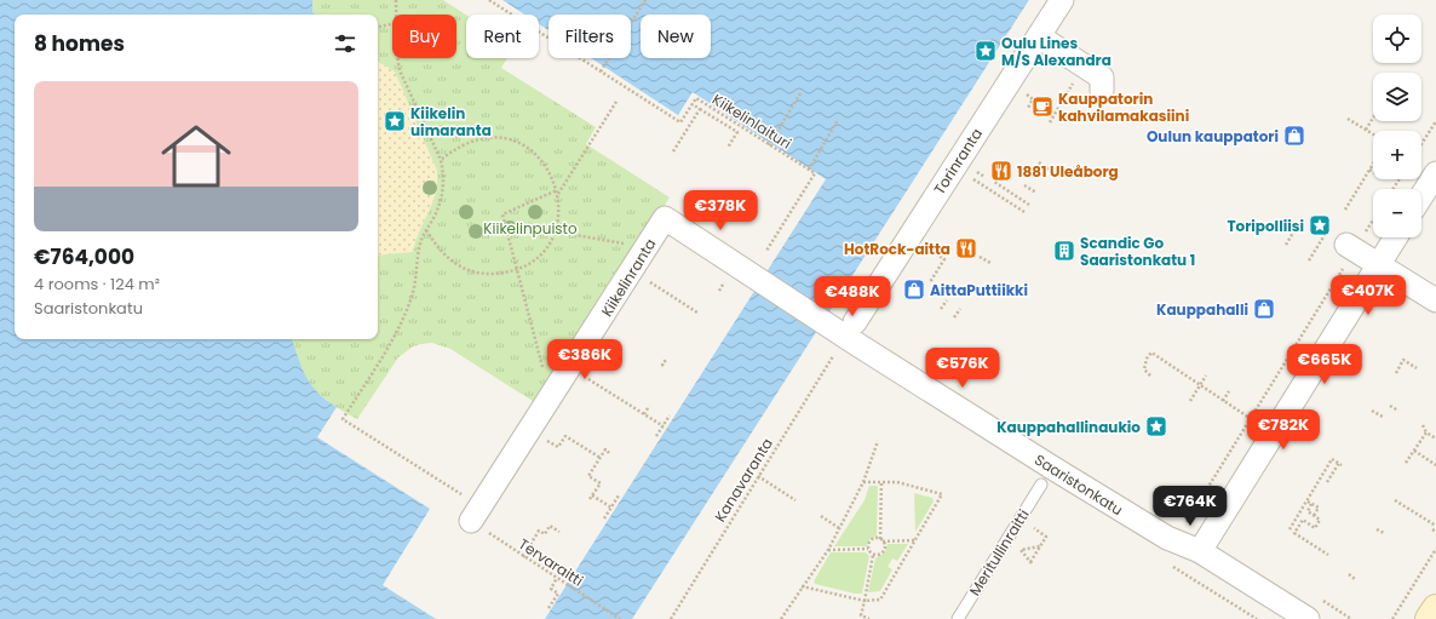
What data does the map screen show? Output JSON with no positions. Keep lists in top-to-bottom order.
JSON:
{
  "streets": {
    "street": ["Torinranta", "Kiikelinranta", "Saaristonkatu"],
    "lane": ["Meritullinraitti"],
    "path": ["Kiikelinlaituri", "Kanavaranta", "Tervaraitti"]
  },
  "crossings": [
    ["Torinranta", "Kanavaranta"],
    ["Torinranta", "Saaristonkatu"],
    ["Kiikelinranta", "Saaristonkatu"],
    ["Kiikelinranta", "Tervaraitti"],
    ["Kanavaranta", "Saaristonkatu"]
  ],
  "parks": ["Kiikelinpuisto"],
  "places": {
    "place": [
      "Oulu Lines M/S Alexandra",
      "Kiikelin uimaranta",
      "Toripolliisi",
      "Kauppahallinaukio"
    ],
    "cafe": ["Kauppatorin kahvilamakasiini"],
    "shop": ["Oulun kauppatori", "AittaPuttiikki", "Kauppahalli"],
    "restaurant": ["1881 Uleåborg", "HotRock-aitta"],
    "building": ["Scandic Go Saaristonkatu 1"]
  },
  "page": {
    "map_buttons": ["+", "−"],
    "chip": [
      "Buy",
      "Rent",
      "Filters",
      "New"
    ],
    "heading": "8 homes",
    "list": [
      {
        "name": "€764,000",
        "note": "4 rooms · 124 m² · Saaristonkatu"
      }
    ],
    "price": [
      "€378K",
      "€407K",
      "€488K",
      "€386K",
      "€665K",
      "€576K",
      "€782K",
      "€764K"
    ]
  }
}
